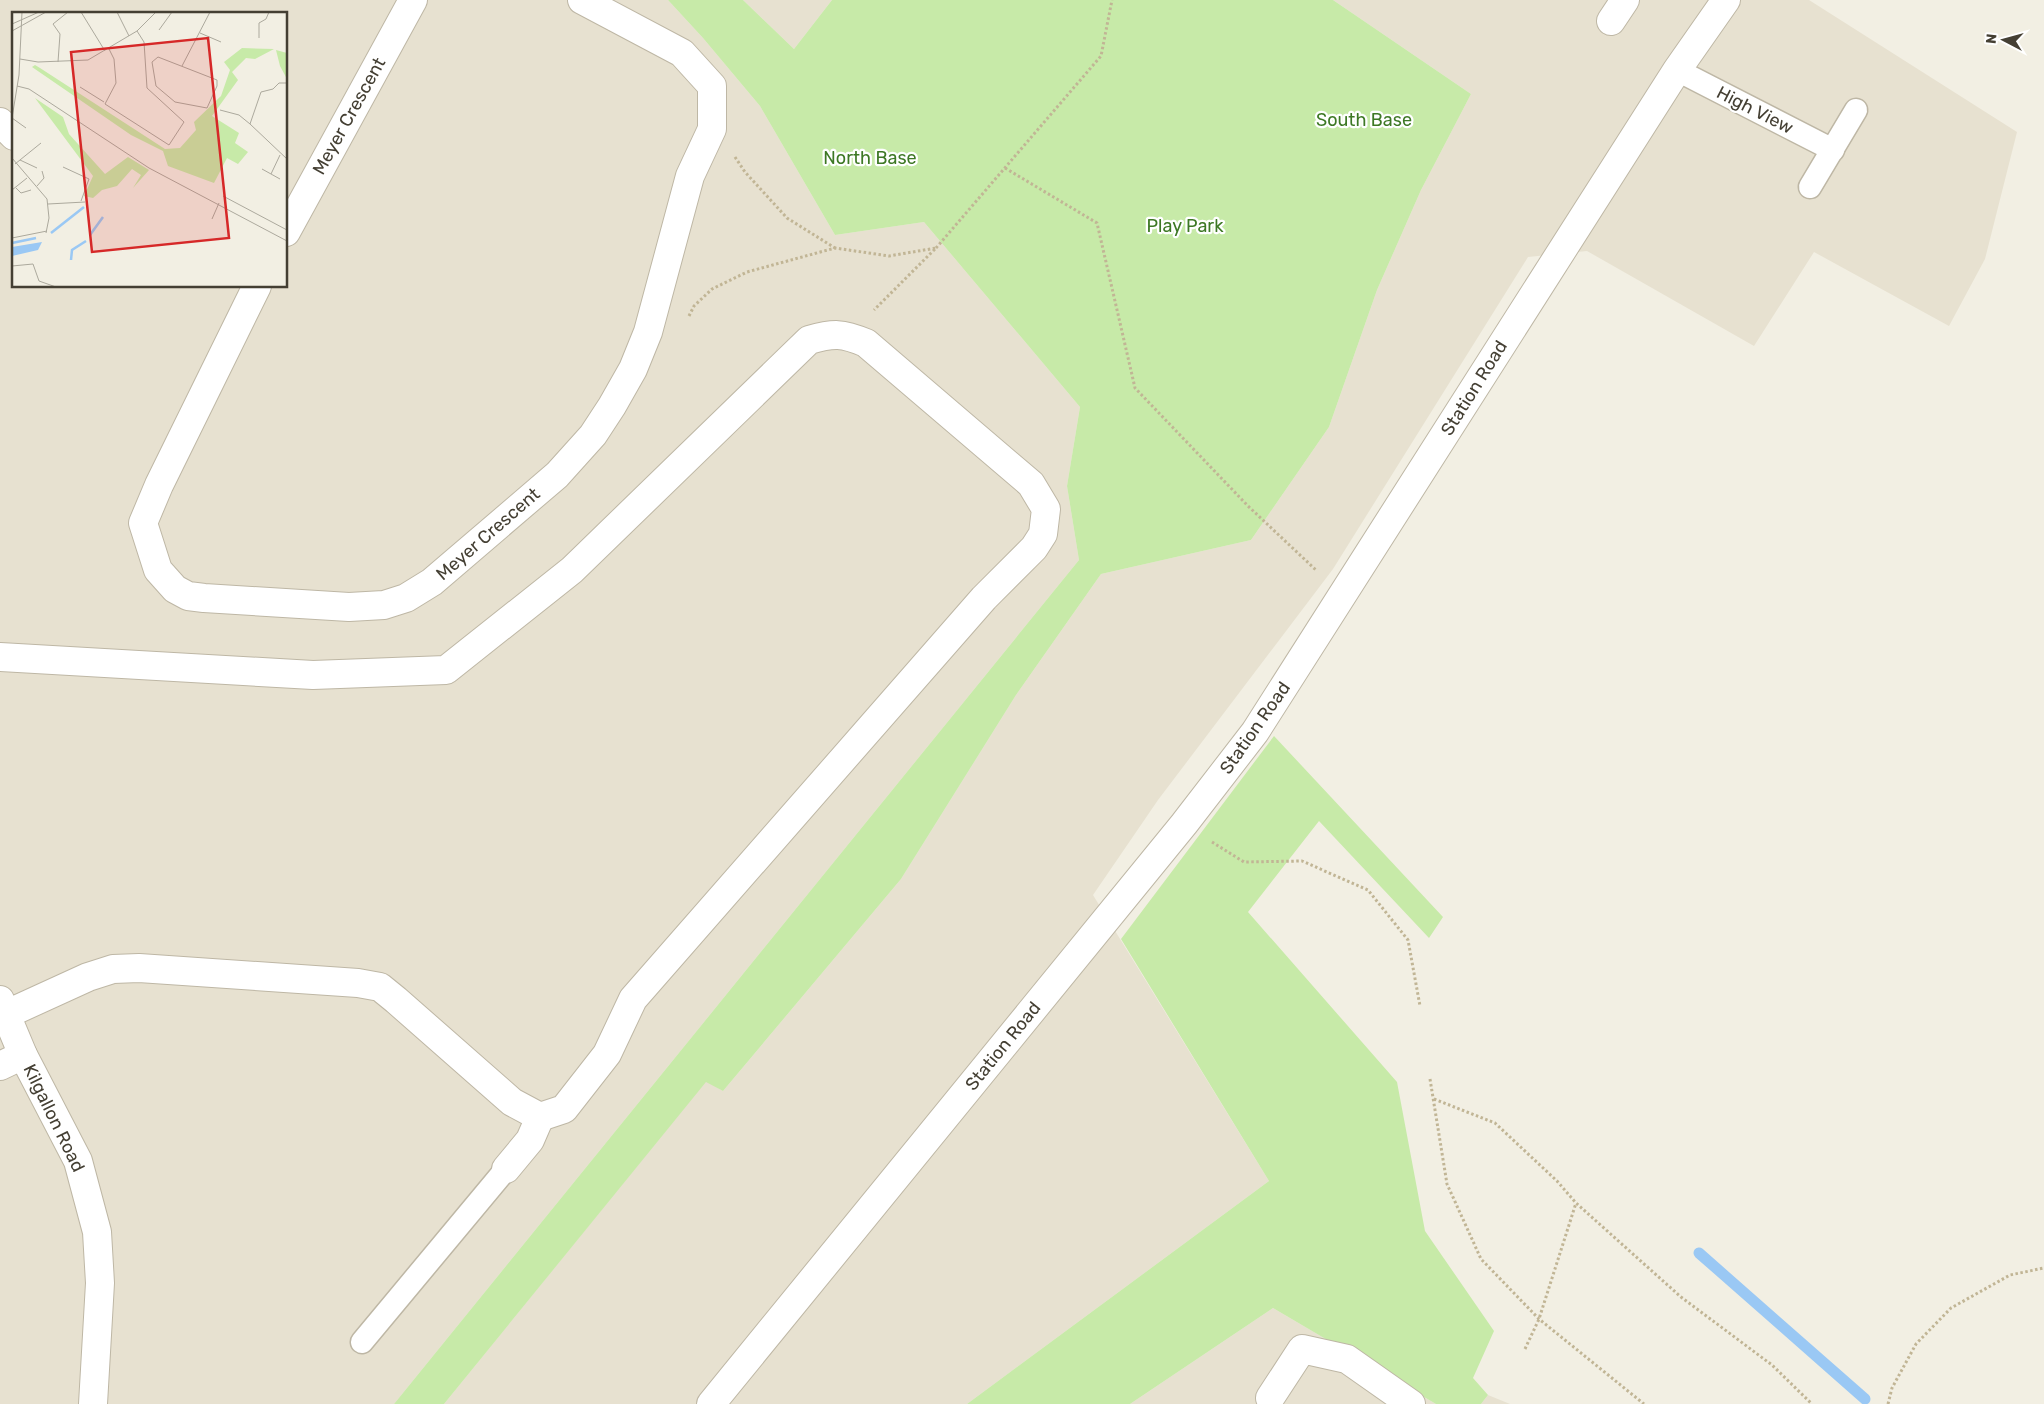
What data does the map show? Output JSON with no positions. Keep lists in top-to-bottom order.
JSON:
{
  "streets": {
    "street": ["Meyer Crescent", "Station Road", "Kilgallon Road"],
    "lane": ["High View"]
  },
  "crossings": [
    ["High View", "Station Road"]
  ],
  "parks": ["South Base", "North Base", "Play Park"],
  "north": "left"
}
